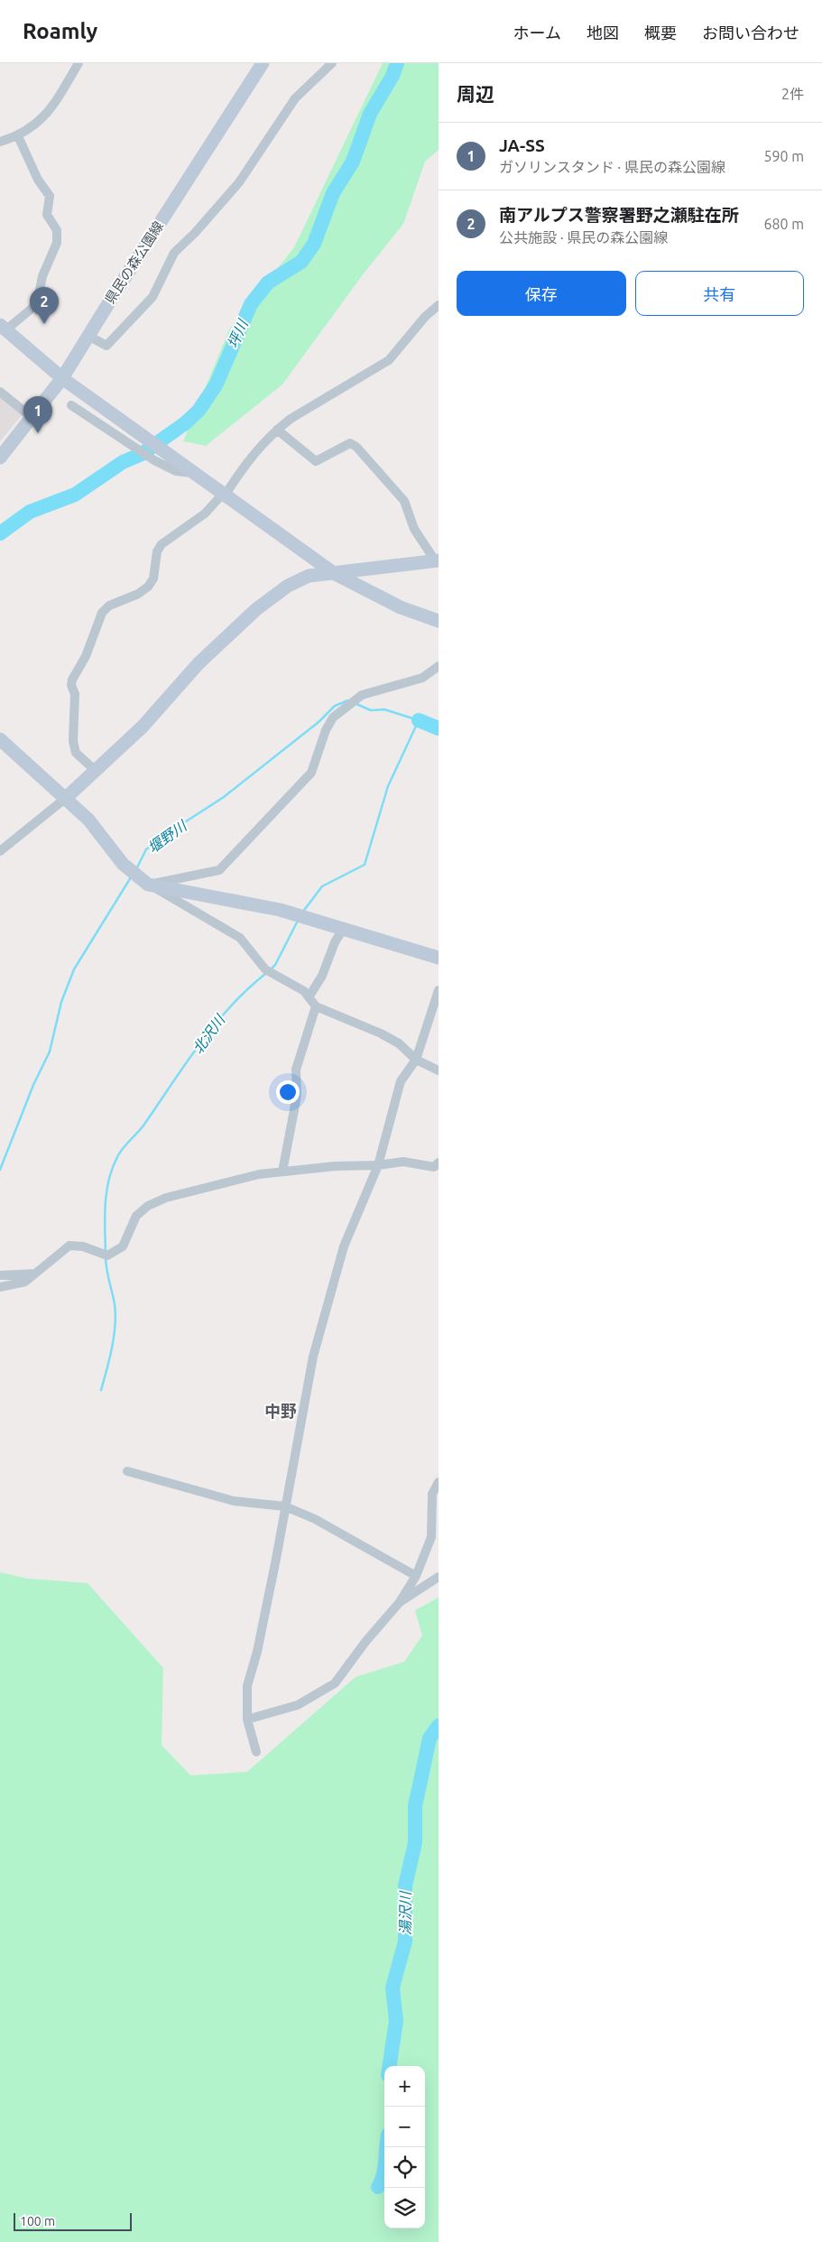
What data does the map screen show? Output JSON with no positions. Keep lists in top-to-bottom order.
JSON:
{
  "streets": {
    "street": ["県民の森公園線"]
  },
  "districts": ["中野"],
  "water": [
    "坪川",
    "堰野川",
    "北沢川",
    "湯沢川"
  ],
  "scale_bar": "100 m",
  "page": {
    "header": "Roamly",
    "nav": [
      "ホーム",
      "地図",
      "概要",
      "お問い合わせ"
    ],
    "heading": ["周辺", "2件"],
    "list": [
      {
        "mark": "1",
        "name": "JA-SS",
        "note": "ガソリンスタンド · 県民の森公園線",
        "value": "590 m"
      },
      {
        "mark": "2",
        "name": "南アルプス警察署野之瀬駐在所",
        "note": "公共施設 · 県民の森公園線",
        "value": "680 m"
      }
    ],
    "buttons": ["保存", "共有"],
    "pins": ["2", "1"],
    "map_buttons": ["+", "−"],
    "scale": "100 m"
  }
}
